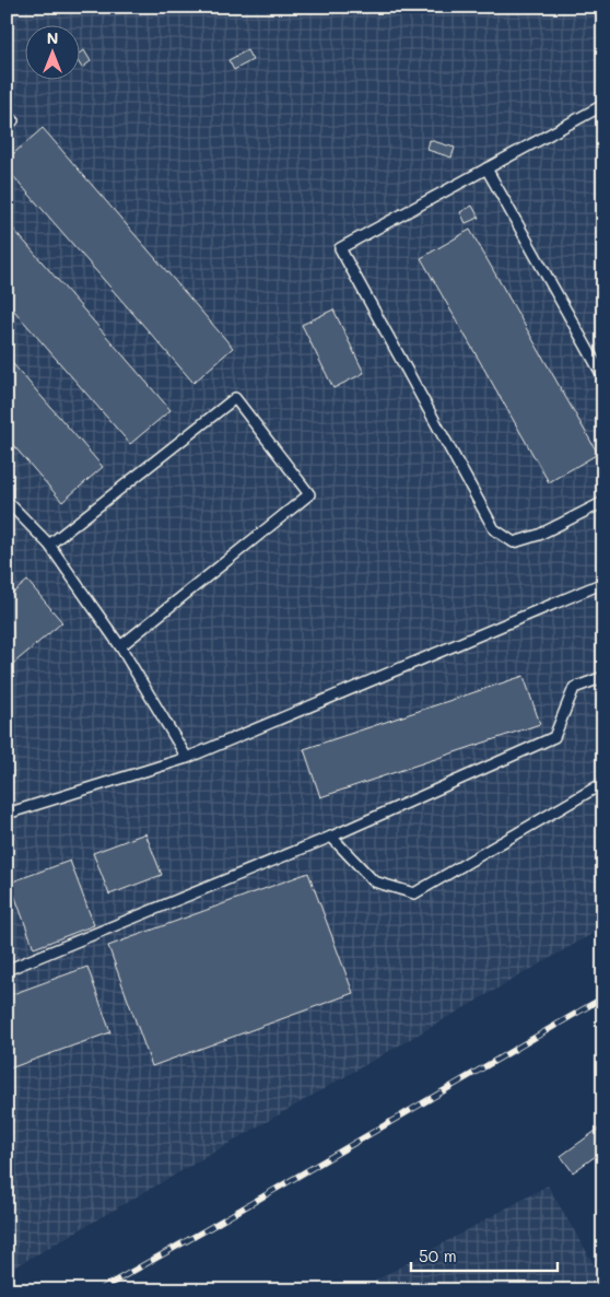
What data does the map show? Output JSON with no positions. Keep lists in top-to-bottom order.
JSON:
{
  "scale_bar": "50 m",
  "north": "top"
}
